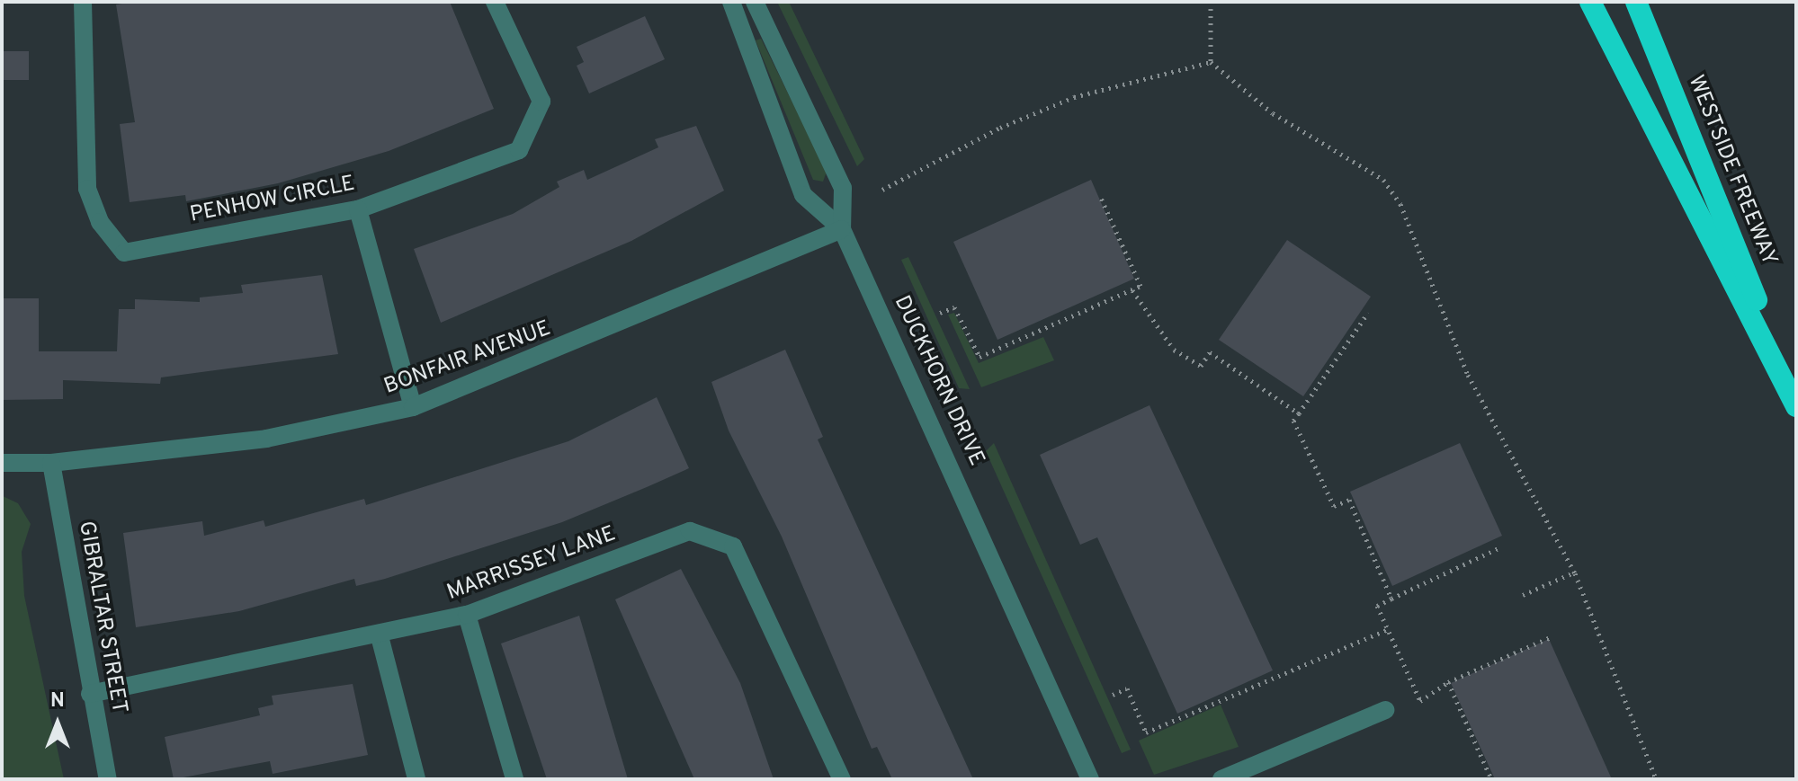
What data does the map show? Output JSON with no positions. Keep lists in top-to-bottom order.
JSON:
{
  "streets": {
    "highway": ["WESTSIDE FREEWAY"],
    "street": [
      "PENHOW CIRCLE",
      "BONFAIR AVENUE",
      "DUCKHORN DRIVE",
      "MARRISSEY LANE",
      "GIBRALTAR STREET"
    ]
  },
  "crossings": [
    ["BONFAIR AVENUE", "DUCKHORN DRIVE"],
    ["BONFAIR AVENUE", "GIBRALTAR STREET"],
    ["MARRISSEY LANE", "GIBRALTAR STREET"]
  ],
  "north": "top"
}
